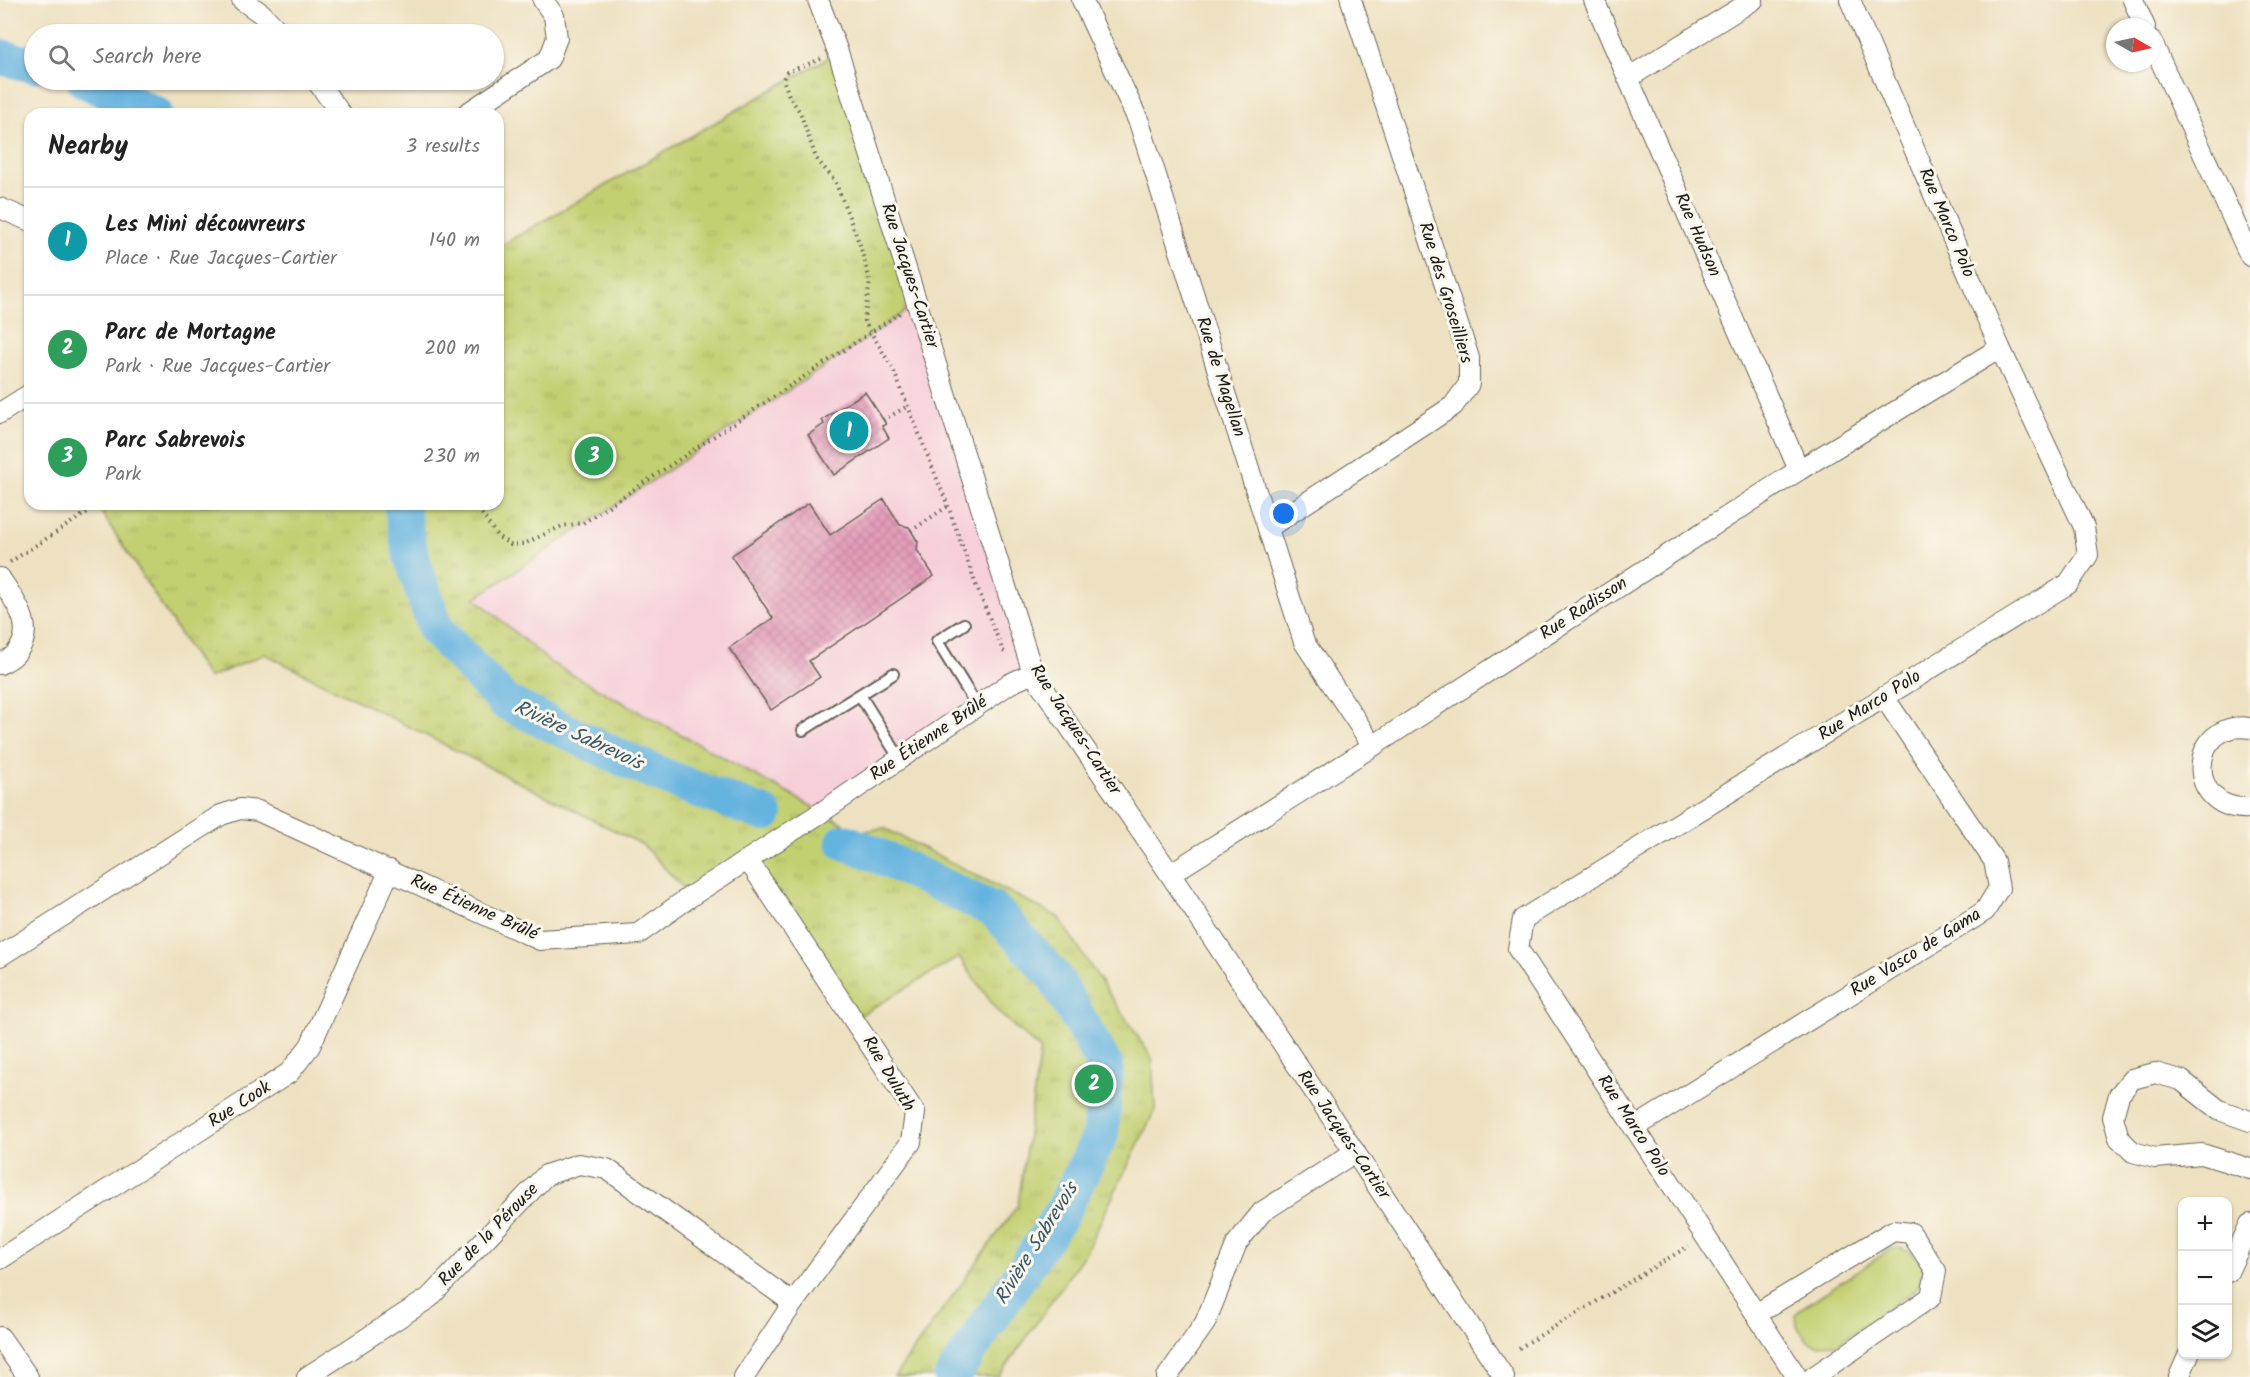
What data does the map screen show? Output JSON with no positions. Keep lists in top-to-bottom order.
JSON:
{
  "streets": {
    "street": [
      "Rue Marco Polo",
      "Rue Hudson",
      "Rue Jacques-Cartier",
      "Rue des Groseilliers",
      "Rue de Magellan",
      "Rue Radisson",
      "Rue Étienne Brûlé",
      "Rue Vasco de Gama",
      "Rue Duluth",
      "Rue Cook",
      "Rue de la Pérouse"
    ]
  },
  "crossings": [
    ["Rue Marco Polo", "Rue Radisson"],
    ["Rue Marco Polo", "Rue Vasco de Gama"],
    ["Rue Hudson", "Rue Radisson"],
    ["Rue Jacques-Cartier", "Rue Radisson"],
    ["Rue Jacques-Cartier", "Rue Étienne Brûlé"],
    ["Rue des Groseilliers", "Rue de Magellan"],
    ["Rue de Magellan", "Rue Radisson"],
    ["Rue Étienne Brûlé", "Rue Duluth"],
    ["Rue Étienne Brûlé", "Rue Cook"],
    ["Rue Duluth", "Rue de la Pérouse"]
  ],
  "water": ["Rivière Sabrevois"],
  "north": "right",
  "page": {
    "search": "Search here",
    "heading": ["Nearby", "3 results"],
    "list": [
      {
        "mark": "1",
        "name": "Les Mini découvreurs",
        "note": "Place · Rue Jacques-Cartier",
        "value": "140 m"
      },
      {
        "mark": "2",
        "name": "Parc de Mortagne",
        "note": "Park · Rue Jacques-Cartier",
        "value": "200 m"
      },
      {
        "mark": "3",
        "name": "Parc Sabrevois",
        "note": "Park",
        "value": "230 m"
      }
    ],
    "pins": ["1", "3", "2"],
    "map_buttons": ["+", "−"]
  }
}
